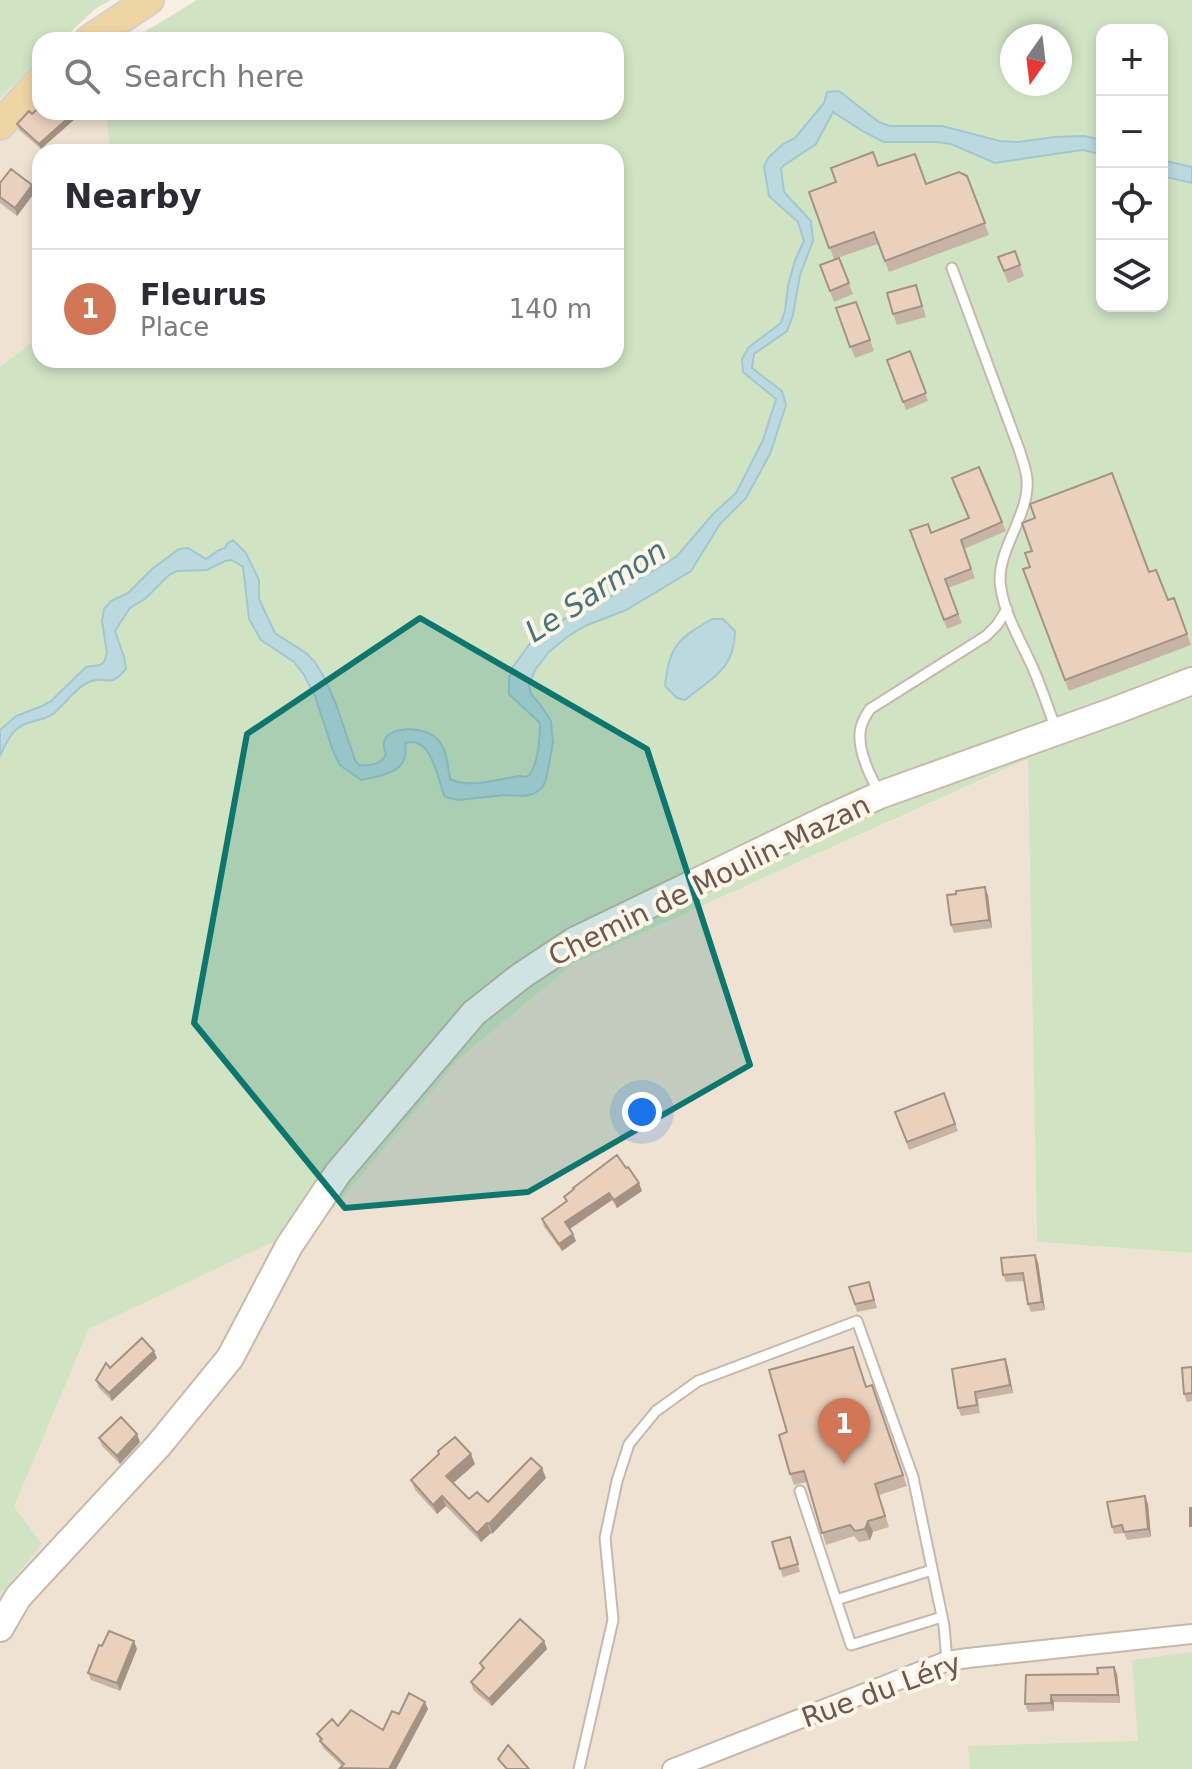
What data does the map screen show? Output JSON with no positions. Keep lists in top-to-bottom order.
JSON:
{
  "streets": {
    "street": ["Chemin de Moulin-Mazan", "Rue du Léry"]
  },
  "water": ["Le Sarmon"],
  "north": "bottom",
  "page": {
    "map_buttons": ["+", "−"],
    "search": "Search here",
    "heading": "Nearby",
    "list": [
      {
        "mark": "1",
        "name": "Fleurus",
        "note": "Place",
        "value": "140 m"
      }
    ],
    "pins": "1"
  }
}
